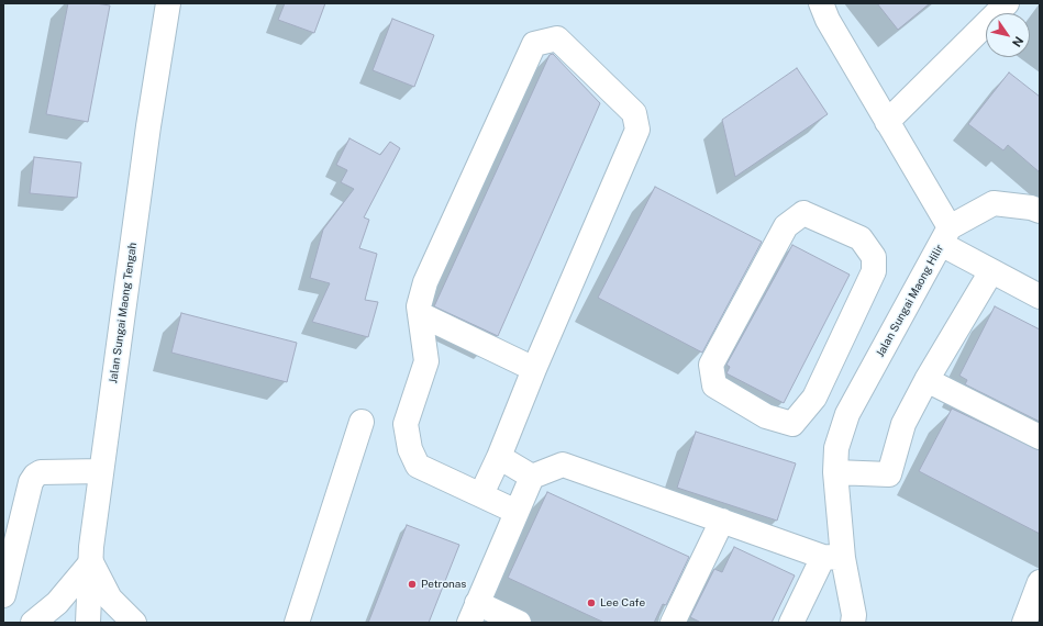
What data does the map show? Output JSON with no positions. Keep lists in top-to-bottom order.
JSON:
{
  "streets": {
    "street": ["Jalan Sungai Maong Hilir", "Jalan Sungai Maong Tengah"]
  },
  "places": ["Petronas", "Lee Cafe"],
  "north": "bottom right"
}
